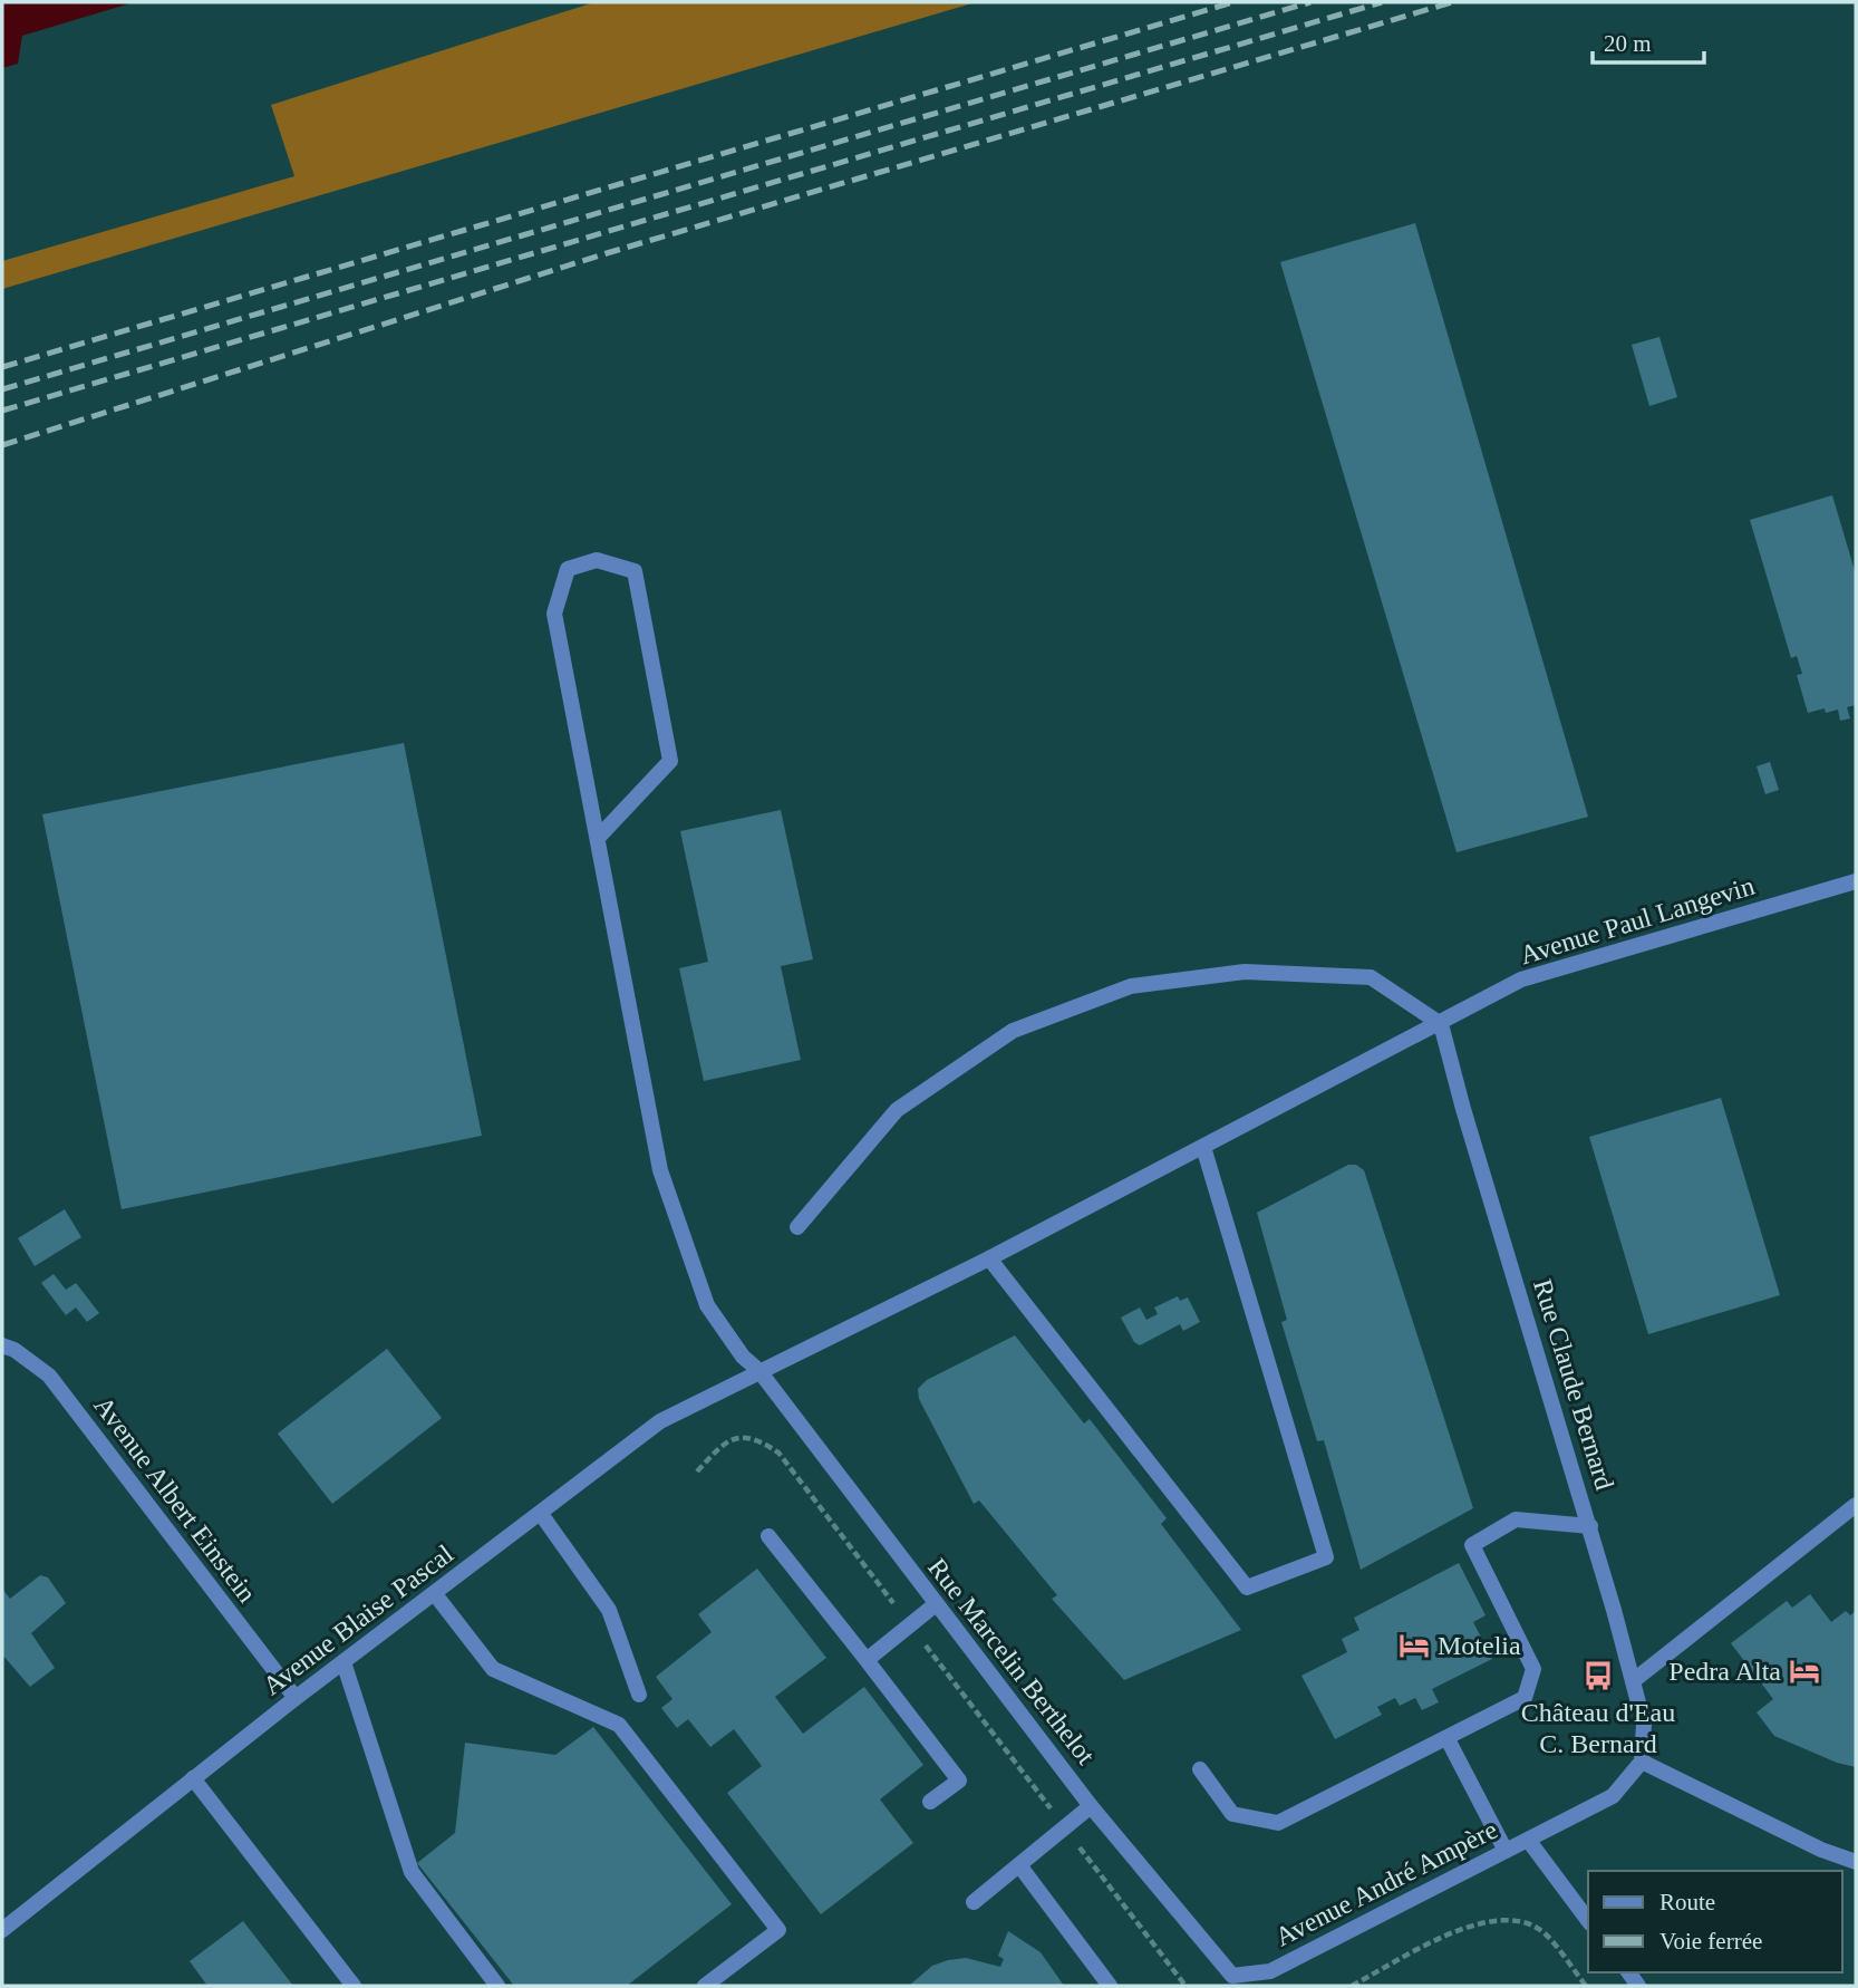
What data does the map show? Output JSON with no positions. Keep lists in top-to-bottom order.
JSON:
{
  "streets": {
    "street": [
      "Avenue Paul Langevin",
      "Rue Claude Bernard",
      "Avenue Albert Einstein",
      "Avenue Blaise Pascal",
      "Rue Marcelin Berthelot",
      "Avenue André Ampère"
    ]
  },
  "crossings": [
    ["Avenue Paul Langevin", "Rue Claude Bernard"],
    ["Avenue Paul Langevin", "Avenue Blaise Pascal"],
    ["Rue Claude Bernard", "Avenue André Ampère"],
    ["Avenue Albert Einstein", "Avenue Blaise Pascal"],
    ["Avenue Blaise Pascal", "Rue Marcelin Berthelot"],
    ["Rue Marcelin Berthelot", "Avenue André Ampère"]
  ],
  "places": {
    "hotel": ["Motelia", "Pedra Alta"],
    "bus stop": ["Château d'Eau C. Bernard"]
  },
  "legend": ["Route", "Voie ferrée"],
  "scale_bar": "20 m"
}
